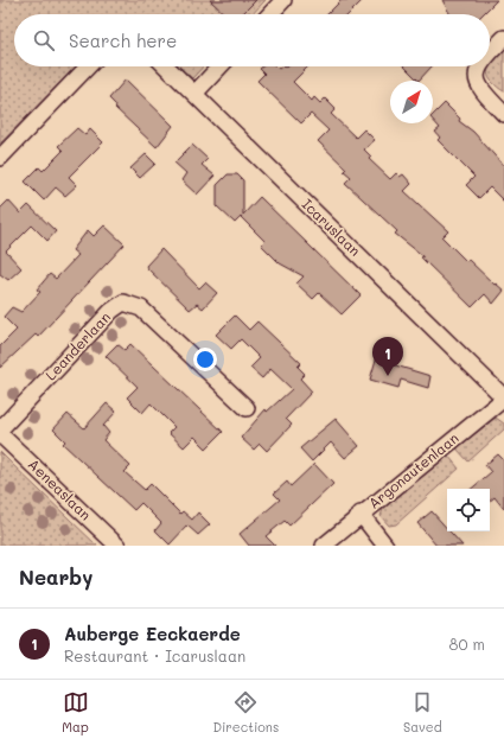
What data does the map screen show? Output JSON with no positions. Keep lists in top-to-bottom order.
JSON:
{
  "streets": {
    "street": [
      "Icaruslaan",
      "Leanderlaan",
      "Argonautenlaan",
      "Aeneaslaan"
    ]
  },
  "crossings": [
    ["Icaruslaan", "Argonautenlaan"]
  ],
  "north": "top right",
  "page": {
    "search": "Search here",
    "pins": "1",
    "heading": "Nearby",
    "list": [
      {
        "mark": "1",
        "name": "Auberge Eeckaerde",
        "note": "Restaurant · Icaruslaan",
        "value": "80 m"
      }
    ],
    "nav": ["Map", "Directions", "Saved"]
  }
}
